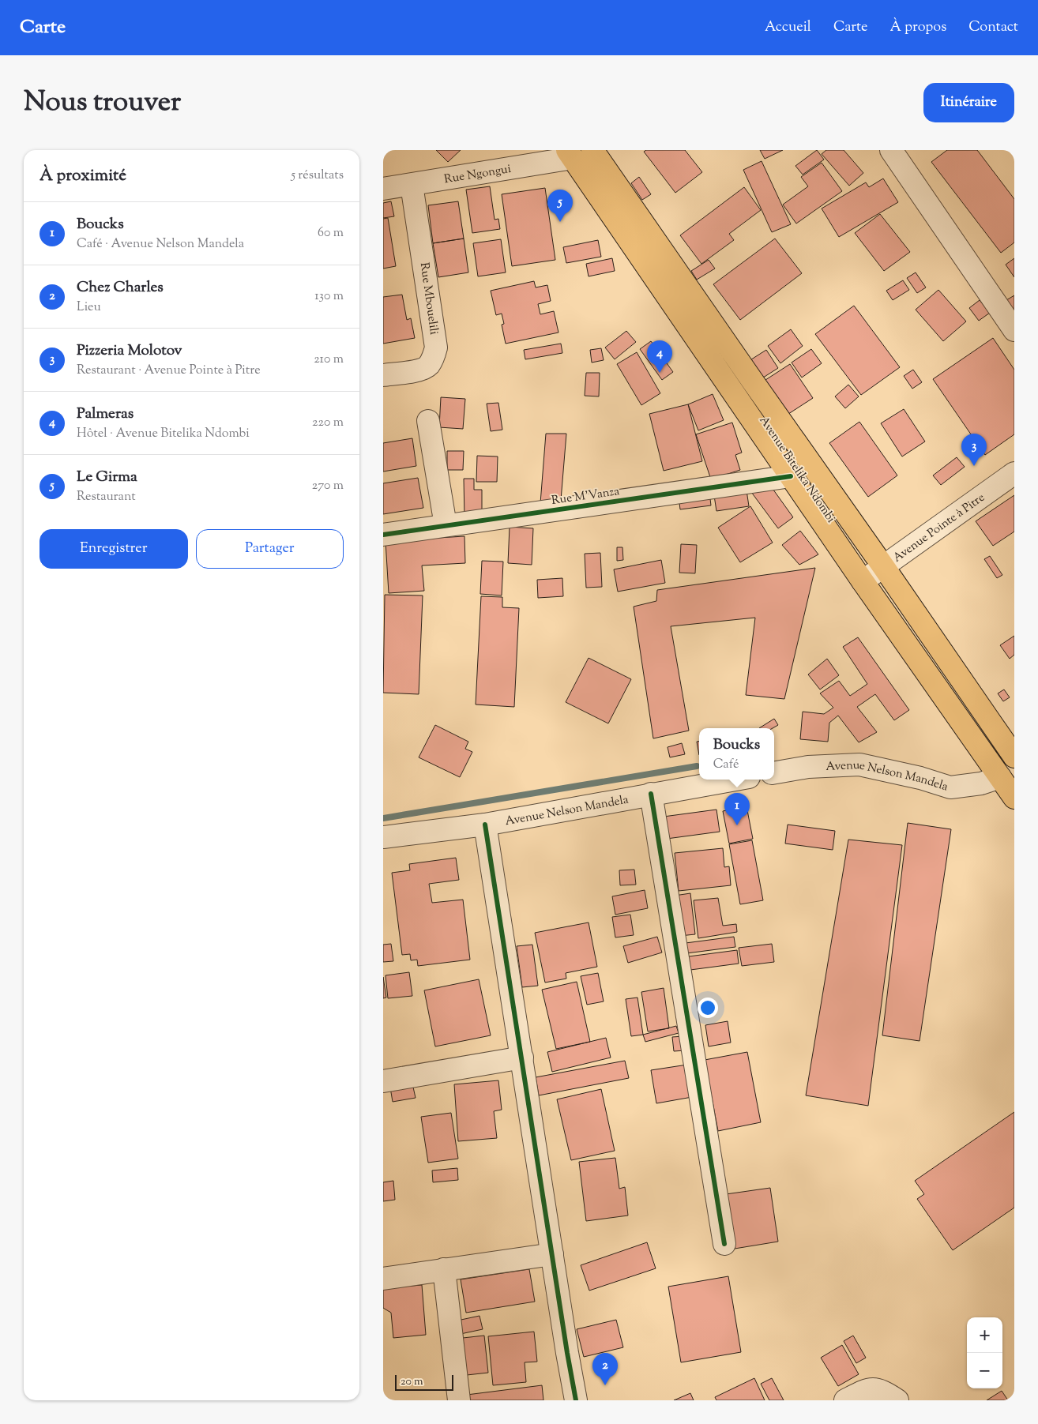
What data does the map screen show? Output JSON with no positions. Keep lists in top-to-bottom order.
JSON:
{
  "streets": {
    "highway": ["Avenue Bitelika Ndombi"],
    "street": [
      "Rue Ngongui",
      "Rue Mbouelili",
      "Rue M'Vanza",
      "Avenue Pointe à Pitre",
      "Avenue Nelson Mandela"
    ]
  },
  "crossings": [
    ["Rue Ngongui", "Rue Mbouelili"],
    ["Rue Ngongui", "Avenue Bitelika Ndombi"],
    ["Avenue Bitelika Ndombi", "Rue M'Vanza"],
    ["Avenue Bitelika Ndombi", "Avenue Pointe à Pitre"],
    ["Avenue Bitelika Ndombi", "Avenue Nelson Mandela"]
  ],
  "scale_bar": "20 m",
  "page": {
    "header": "Carte",
    "nav": [
      "Accueil",
      "Carte",
      "À propos",
      "Contact"
    ],
    "title": "Nous trouver",
    "buttons": [
      "Itinéraire",
      ["Enregistrer", "Partager"]
    ],
    "heading": ["À proximité", "5 résultats"],
    "pins": [
      "5",
      "4",
      "3",
      "1",
      "2"
    ],
    "list": [
      {
        "mark": "1",
        "name": "Boucks",
        "note": "Café · Avenue Nelson Mandela",
        "value": "60 m"
      },
      {
        "mark": "2",
        "name": "Chez Charles",
        "note": "Lieu",
        "value": "130 m"
      },
      {
        "mark": "3",
        "name": "Pizzeria Molotov",
        "note": "Restaurant · Avenue Pointe à Pitre",
        "value": "210 m"
      },
      {
        "mark": "4",
        "name": "Palmeras",
        "note": "Hôtel · Avenue Bitelika Ndombi",
        "value": "220 m"
      },
      {
        "mark": "5",
        "name": "Le Girma",
        "note": "Restaurant",
        "value": "270 m"
      }
    ],
    "popup": ["Boucks", "Café"],
    "map_buttons": ["+", "−"],
    "scale": "20 m"
  }
}
